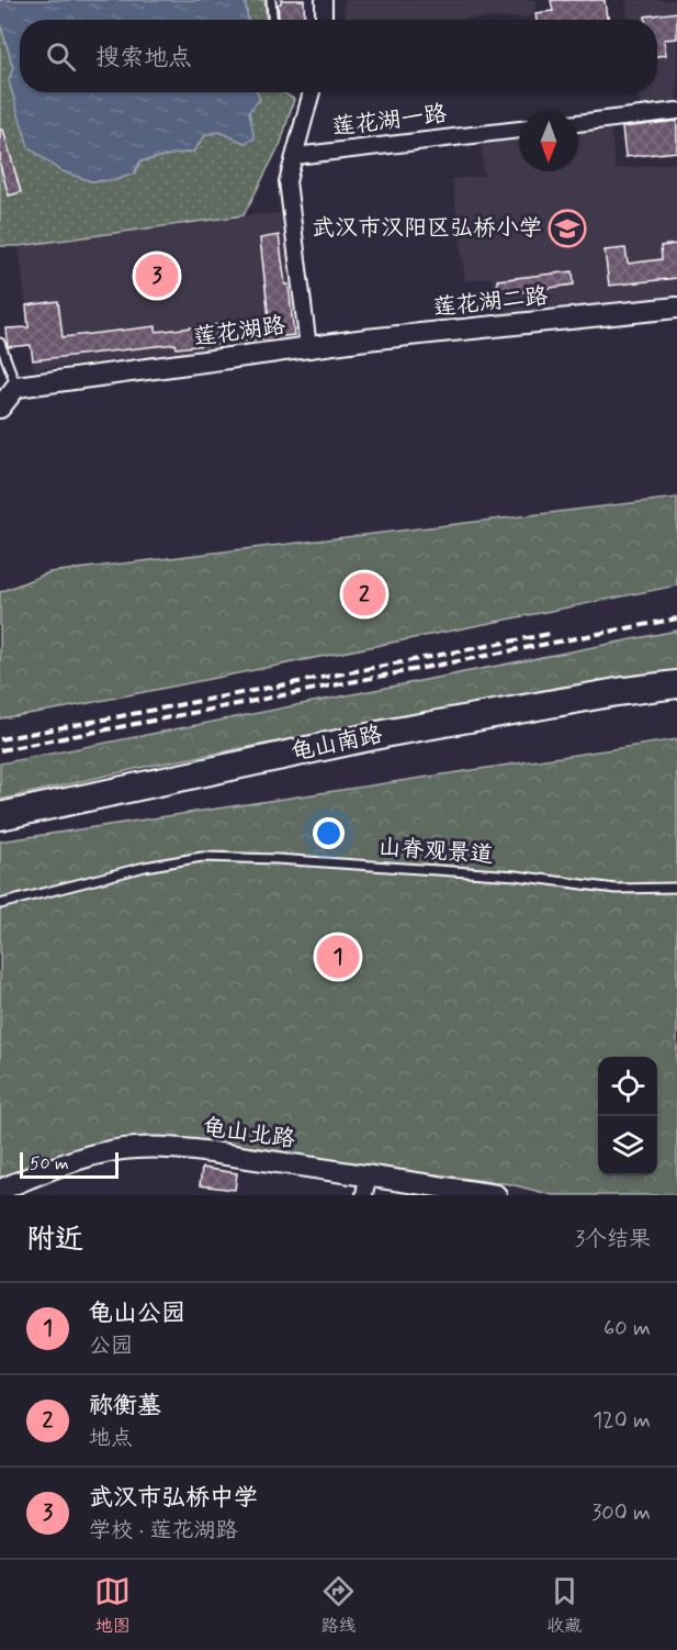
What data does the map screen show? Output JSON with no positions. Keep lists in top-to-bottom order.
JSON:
{
  "streets": {
    "highway": ["龟山南路"],
    "street": [
      "莲花湖一路",
      "莲花湖二路",
      "莲花湖路",
      "龟山北路"
    ],
    "lane": ["山脊观景道"]
  },
  "crossings": [
    ["莲花湖一路", "莲花湖路"],
    ["莲花湖二路", "莲花湖路"]
  ],
  "places": {
    "school or university": ["武汉市汉阳区弘桥小学"]
  },
  "scale_bar": "50 m",
  "north": "bottom",
  "page": {
    "search": "搜索地点",
    "pins": ["3", "2", "1"],
    "scale": "50 m",
    "heading": ["附近", "3个结果"],
    "list": [
      {
        "mark": "1",
        "name": "龟山公园",
        "note": "公园",
        "value": "60 m"
      },
      {
        "mark": "2",
        "name": "祢衡墓",
        "note": "地点",
        "value": "120 m"
      },
      {
        "mark": "3",
        "name": "武汉市弘桥中学",
        "note": "学校 · 莲花湖路",
        "value": "300 m"
      }
    ],
    "nav": ["地图", "路线", "收藏"]
  }
}
